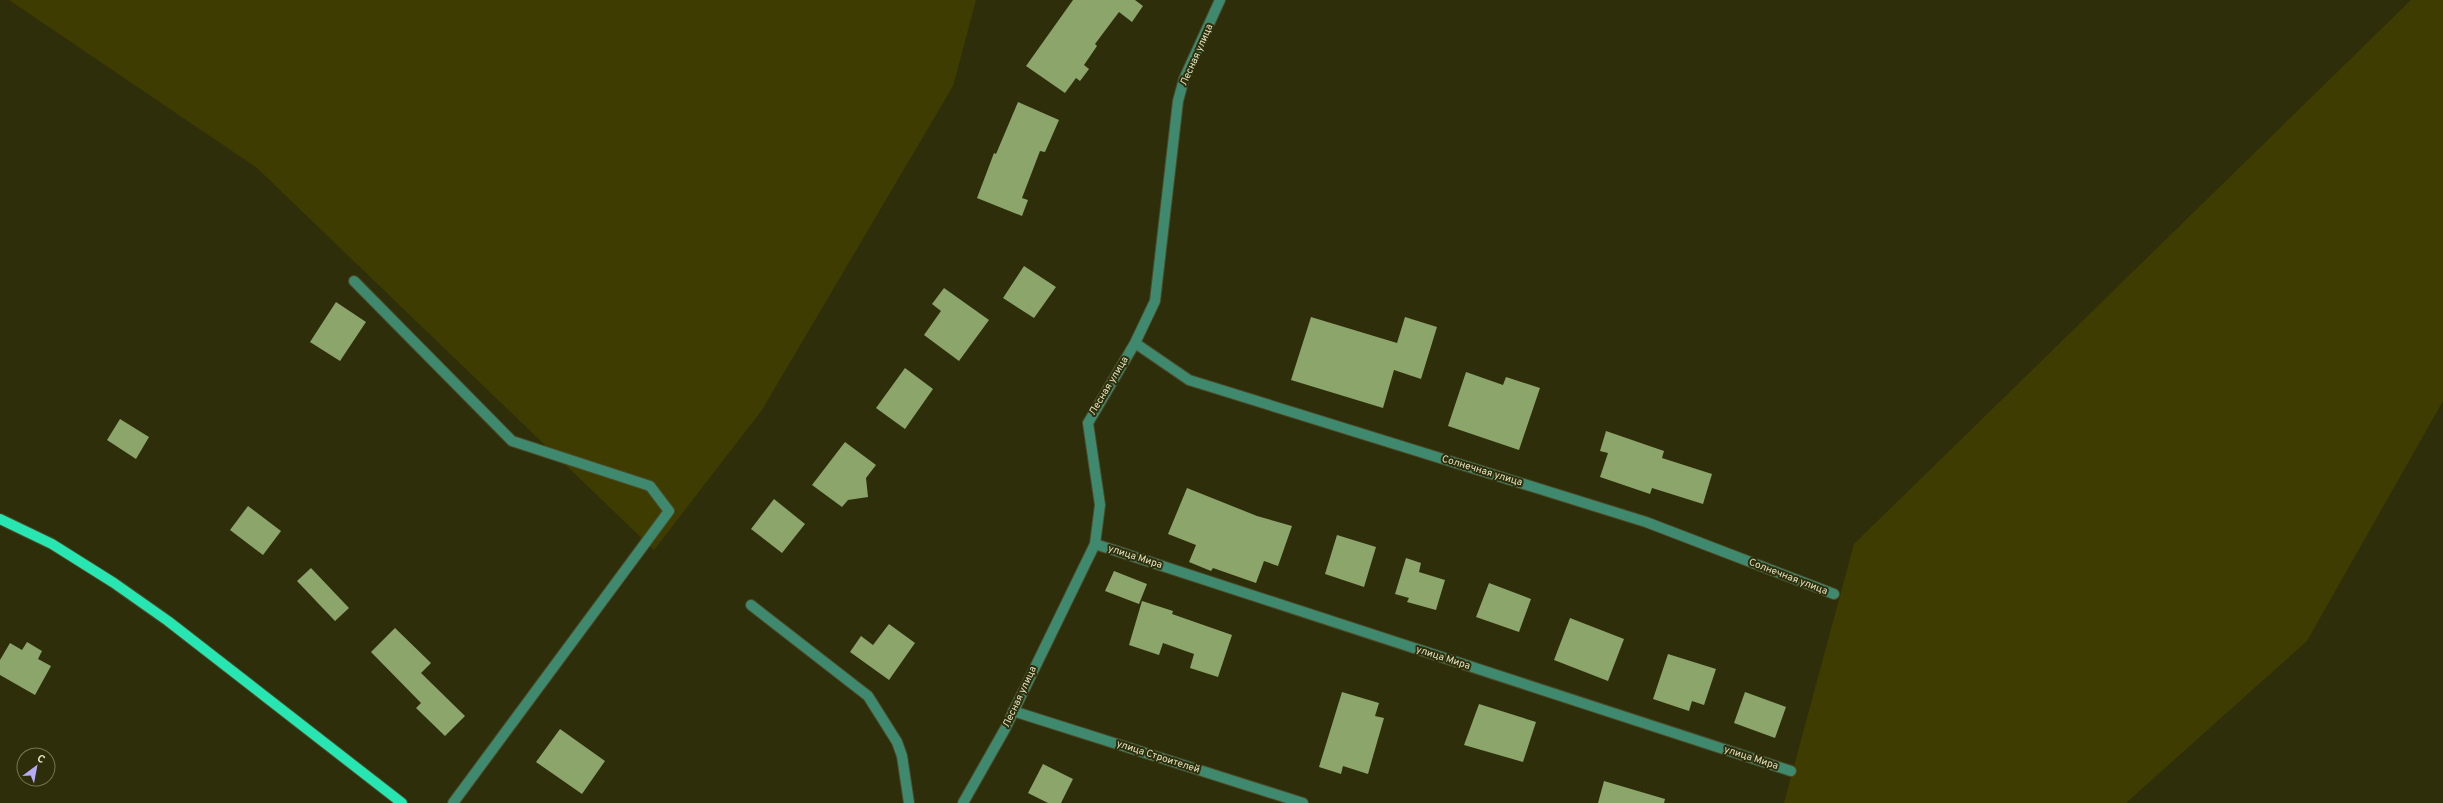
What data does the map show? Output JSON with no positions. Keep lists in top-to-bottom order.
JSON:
{
  "streets": {
    "street": [
      "Лесная улица",
      "Солнечная улица",
      "улица Мира",
      "улица Строителей"
    ]
  },
  "crossings": [
    ["Лесная улица", "Солнечная улица"],
    ["Лесная улица", "улица Мира"],
    ["Лесная улица", "улица Строителей"]
  ],
  "north": "top right"
}
